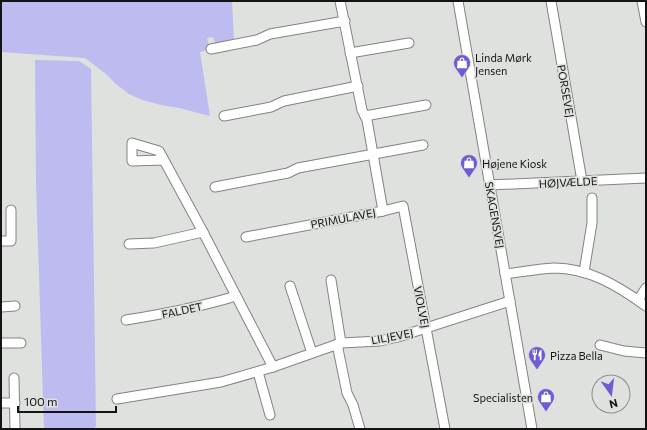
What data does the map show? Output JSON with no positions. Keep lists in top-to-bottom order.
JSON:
{
  "streets": {
    "street": [
      "PORSEVEJ",
      "HØJVÆLDE",
      "SKAGENSVEJ",
      "PRIMULAVEJ",
      "VIOLVEJ",
      "FALDET",
      "LILJEVEJ"
    ]
  },
  "crossings": [
    ["PORSEVEJ", "HØJVÆLDE"],
    ["HØJVÆLDE", "SKAGENSVEJ"],
    ["SKAGENSVEJ", "LILJEVEJ"],
    ["PRIMULAVEJ", "VIOLVEJ"],
    ["VIOLVEJ", "LILJEVEJ"]
  ],
  "places": {
    "shop": ["Linda Mørk Jensen", "Højene Kiosk", "Specialisten"],
    "restaurant": ["Pizza Bella"]
  },
  "scale_bar": "100 m",
  "north": "bottom"
}
